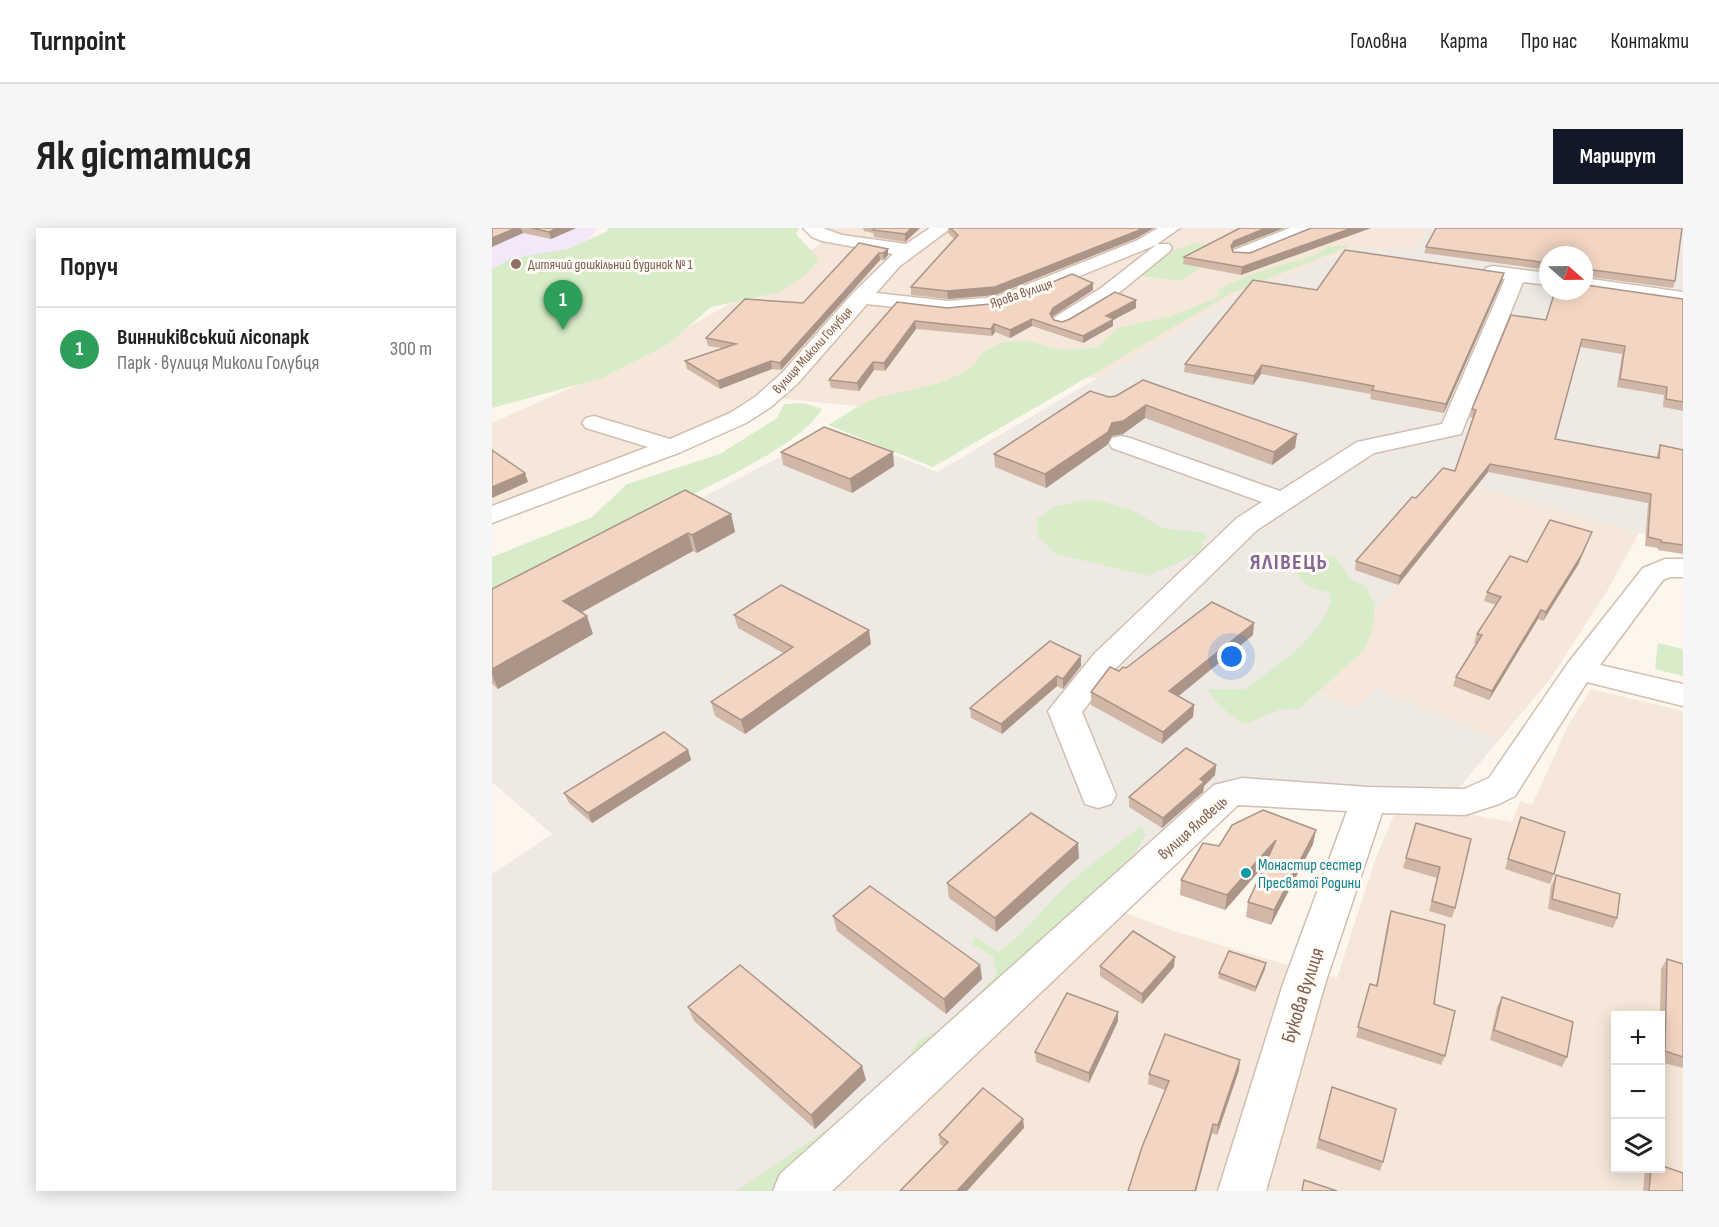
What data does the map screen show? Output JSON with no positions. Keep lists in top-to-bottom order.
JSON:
{
  "streets": {
    "street": [
      "Ярова вулиця",
      "вулиця Миколи Голубця",
      "вулиця Яловець",
      "Букова вулиця"
    ]
  },
  "crossings": [
    ["Ярова вулиця", "вулиця Миколи Голубця"],
    ["вулиця Яловець", "Букова вулиця"]
  ],
  "districts": ["ЯЛІВЕЦЬ"],
  "places": ["Дитячий дошкільний будинок № 1", "Монастир сестер Пресвятої Родини"],
  "north": "right",
  "page": {
    "header": "Turnpoint",
    "nav": [
      "Головна",
      "Карта",
      "Про нас",
      "Контакти"
    ],
    "buttons": "Маршрут",
    "title": "Як дістатися",
    "heading": "Поруч",
    "pins": "1",
    "list": [
      {
        "mark": "1",
        "name": "Винниківський лісопарк",
        "note": "Парк · вулиця Миколи Голубця",
        "value": "300 m"
      }
    ],
    "map_buttons": ["+", "−"]
  }
}
